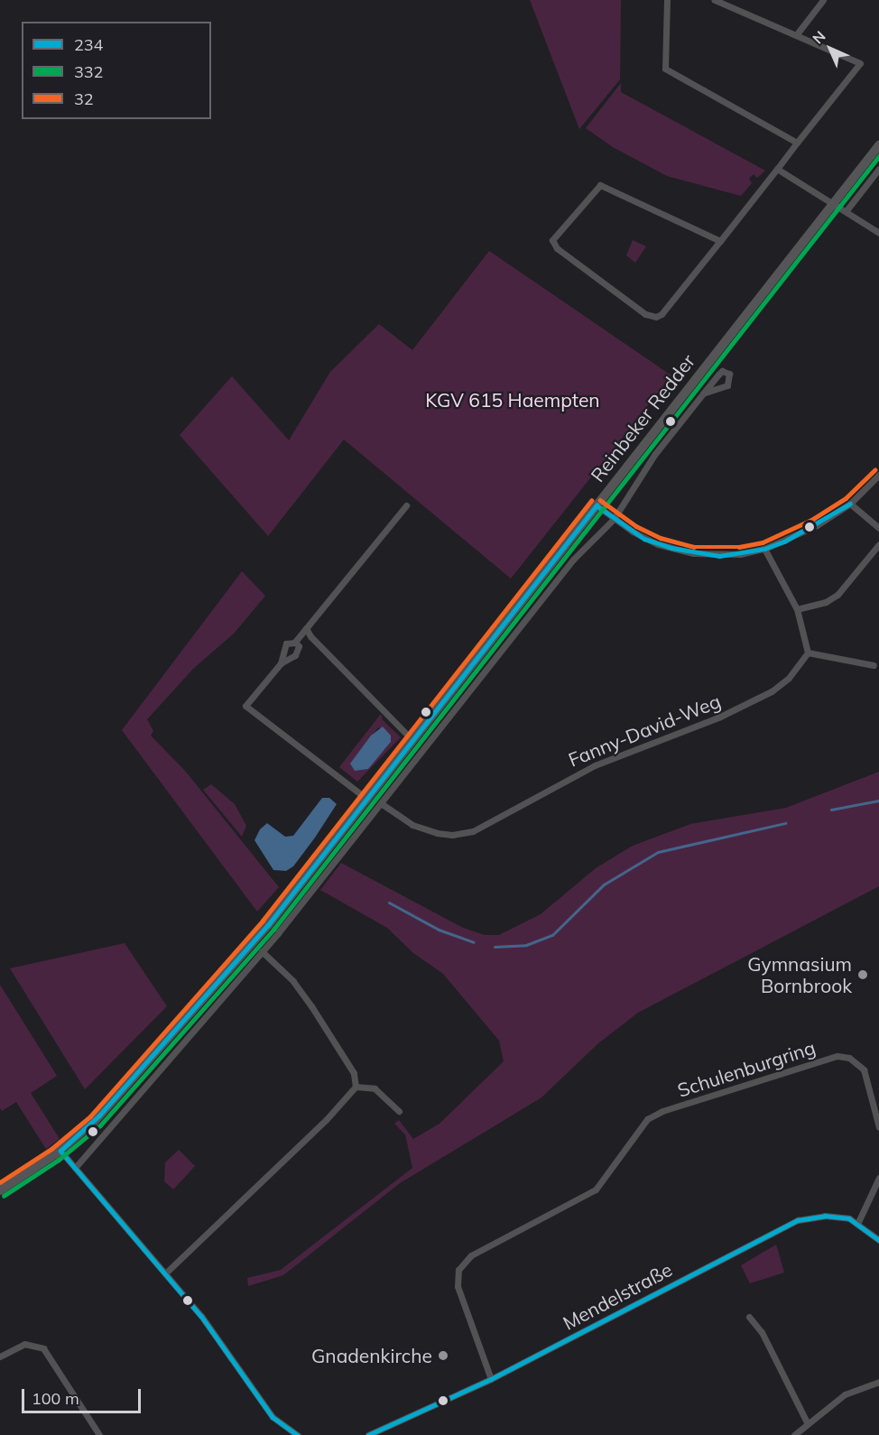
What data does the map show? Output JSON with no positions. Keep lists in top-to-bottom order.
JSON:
{
  "streets": {
    "main road": ["Reinbeker Redder"],
    "street": ["Fanny-David-Weg", "Schulenburgring", "Mendelstraße"]
  },
  "crossings": [
    ["Reinbeker Redder", "Fanny-David-Weg"],
    ["Schulenburgring", "Mendelstraße"]
  ],
  "parks": ["KGV 615 Haempten"],
  "places": ["Gymnasium Bornbrook", "Gnadenkirche"],
  "lines": ["transit line 332", "transit line 32", "transit line 234"],
  "legend": ["234", "332", "32"],
  "scale_bar": "100 m",
  "north": "top left"
}
